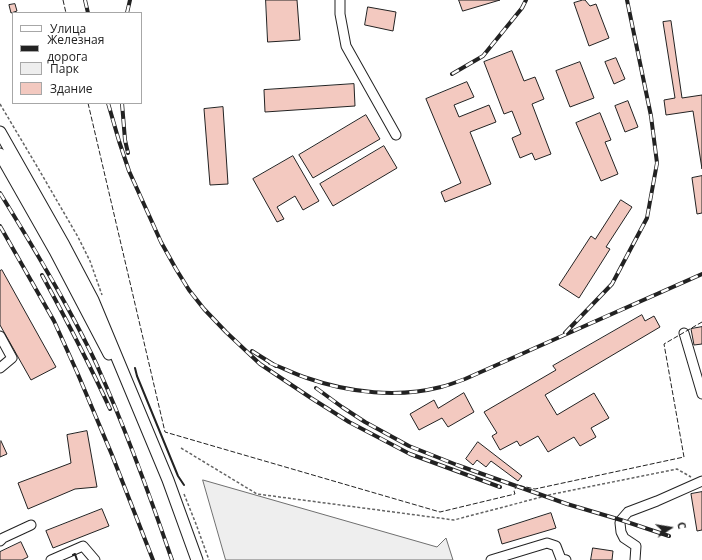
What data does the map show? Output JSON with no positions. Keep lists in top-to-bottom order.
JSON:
{
  "legend": [
    "Улица",
    "Железная дорога",
    "Парк",
    "Здание"
  ],
  "north": "right"
}
